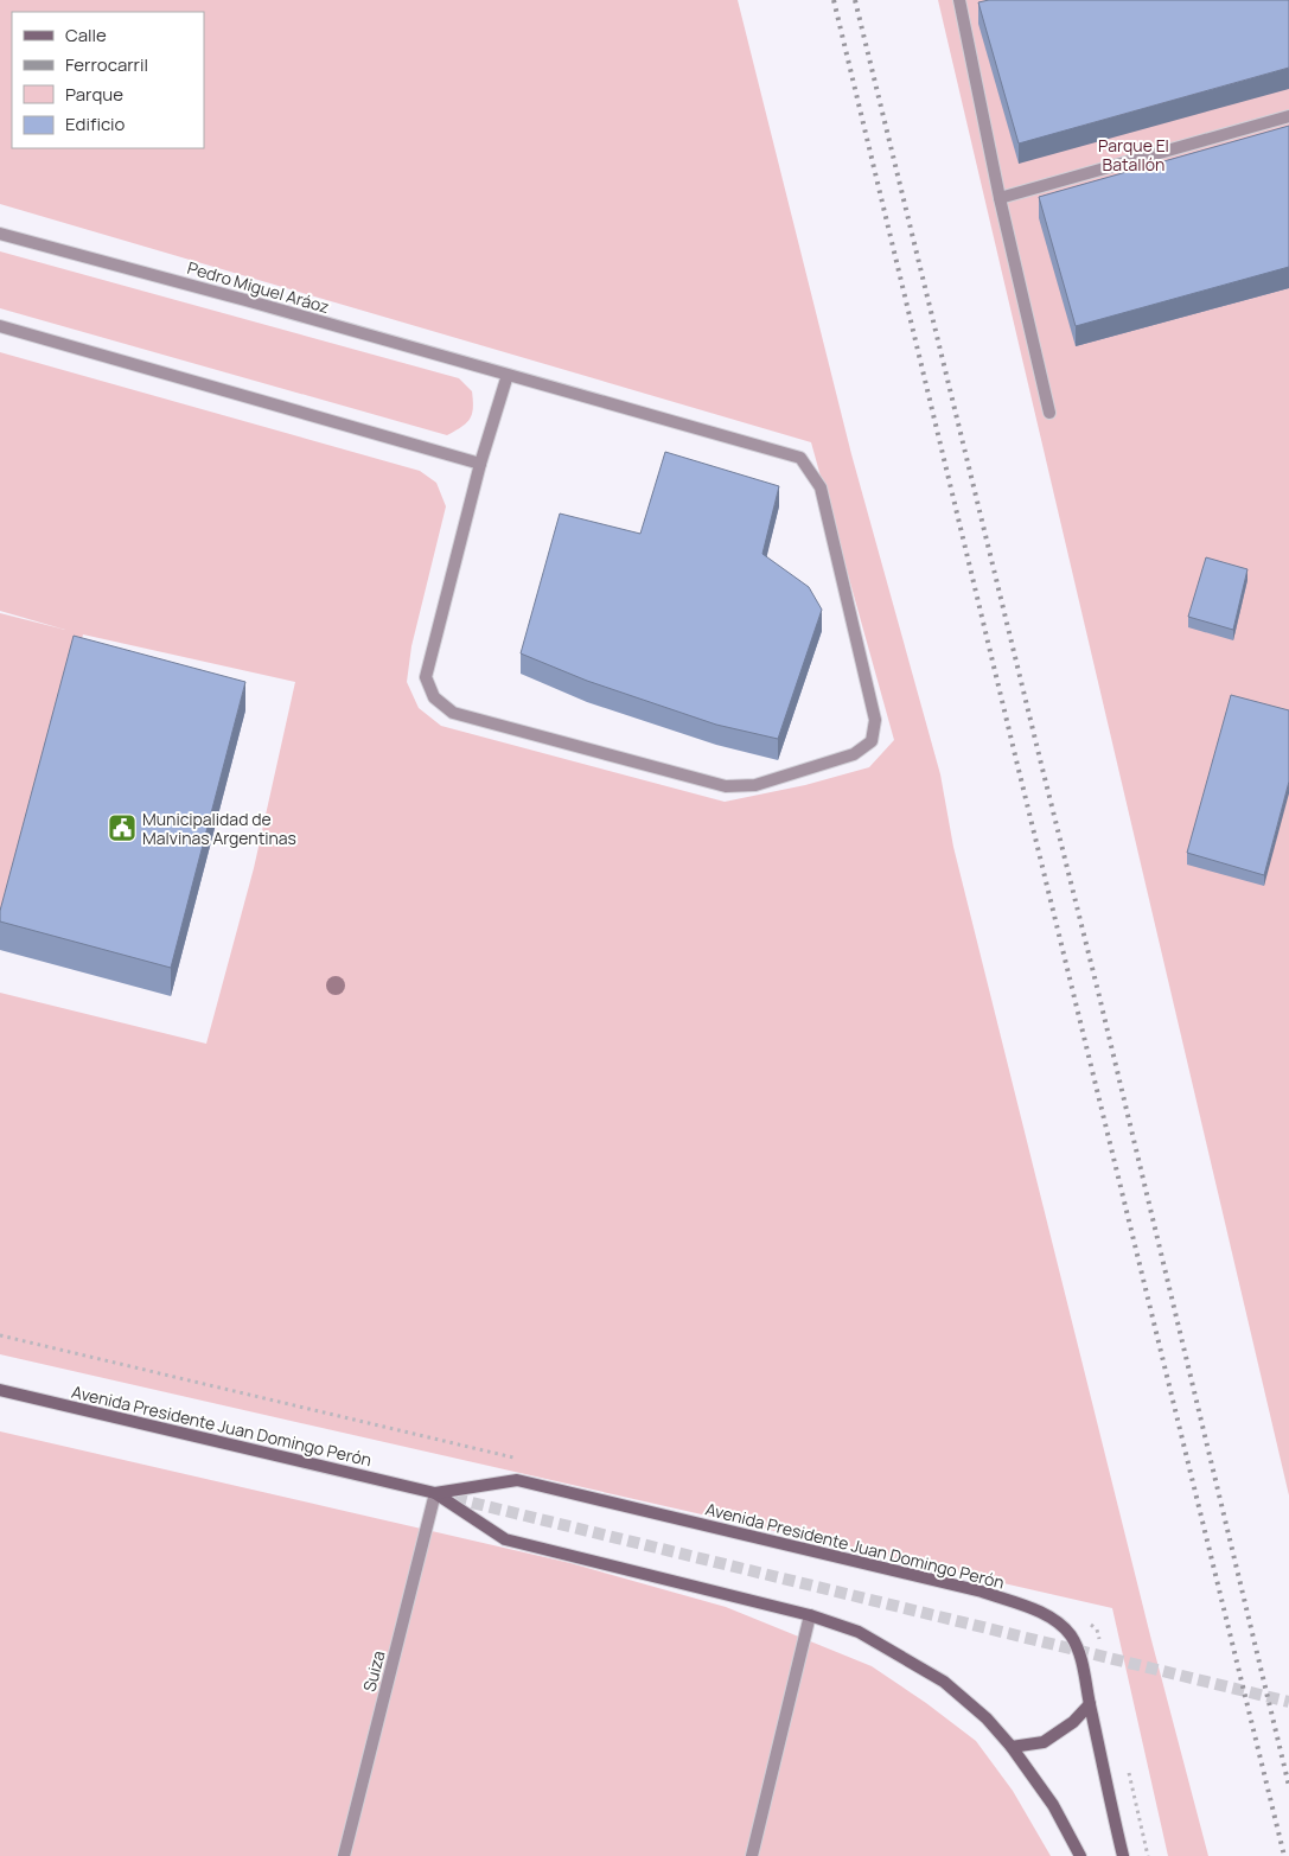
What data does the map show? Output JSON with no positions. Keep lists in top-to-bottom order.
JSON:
{
  "streets": {
    "main road": ["Avenida Presidente Juan Domingo Perón"],
    "street": ["Pedro Miguel Aráoz", "Suiza"]
  },
  "crossings": [
    ["Avenida Presidente Juan Domingo Perón", "Suiza"]
  ],
  "parks": ["Parque El Batallón"],
  "places": {
    "public building": ["Municipalidad de Malvinas Argentinas"]
  },
  "legend": [
    "Calle",
    "Ferrocarril",
    "Parque",
    "Edificio"
  ]
}
